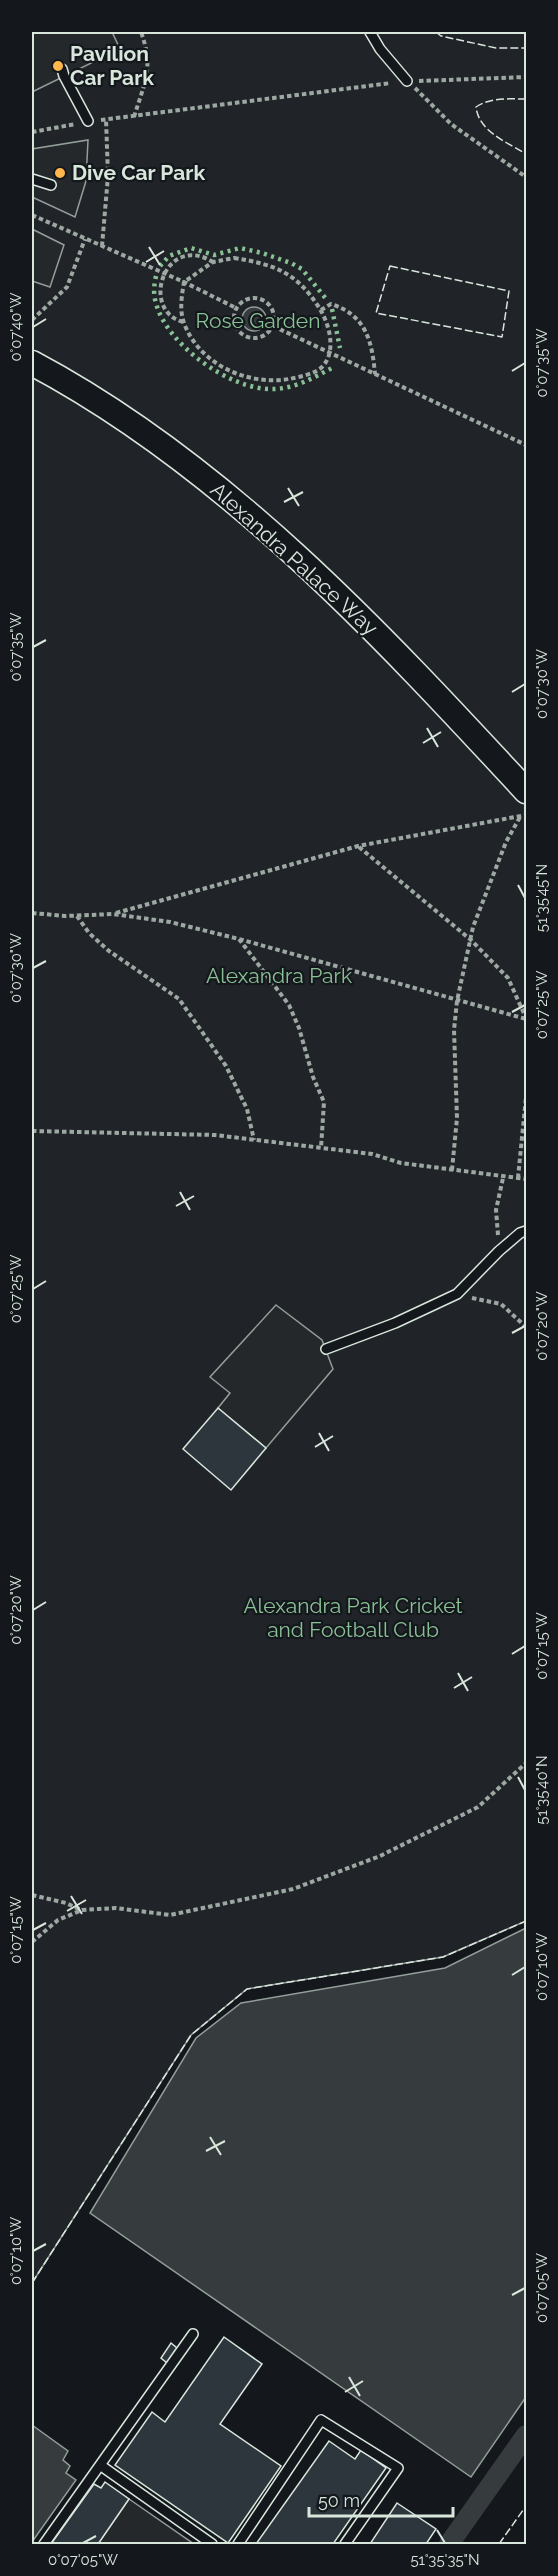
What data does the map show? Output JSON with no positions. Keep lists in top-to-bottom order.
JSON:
{
  "streets": {
    "street": ["Alexandra Palace Way"]
  },
  "parks": ["Rose Garden", "Alexandra Park", "Alexandra Park Cricket and Football Club"],
  "places": ["Pavilion Car Park", "Dive Car Park"],
  "scale_bar": "50 m",
  "coordinates": [
    "0°07'40\"W",
    "0°07'35\"W",
    "0°07'30\"W",
    "51°35'45\"N",
    "0°07'25\"W",
    "0°07'20\"W",
    "0°07'15\"W",
    "51°35'40\"N",
    "0°07'10\"W",
    "0°07'05\"W",
    "51°35'35\"N"
  ]
}
